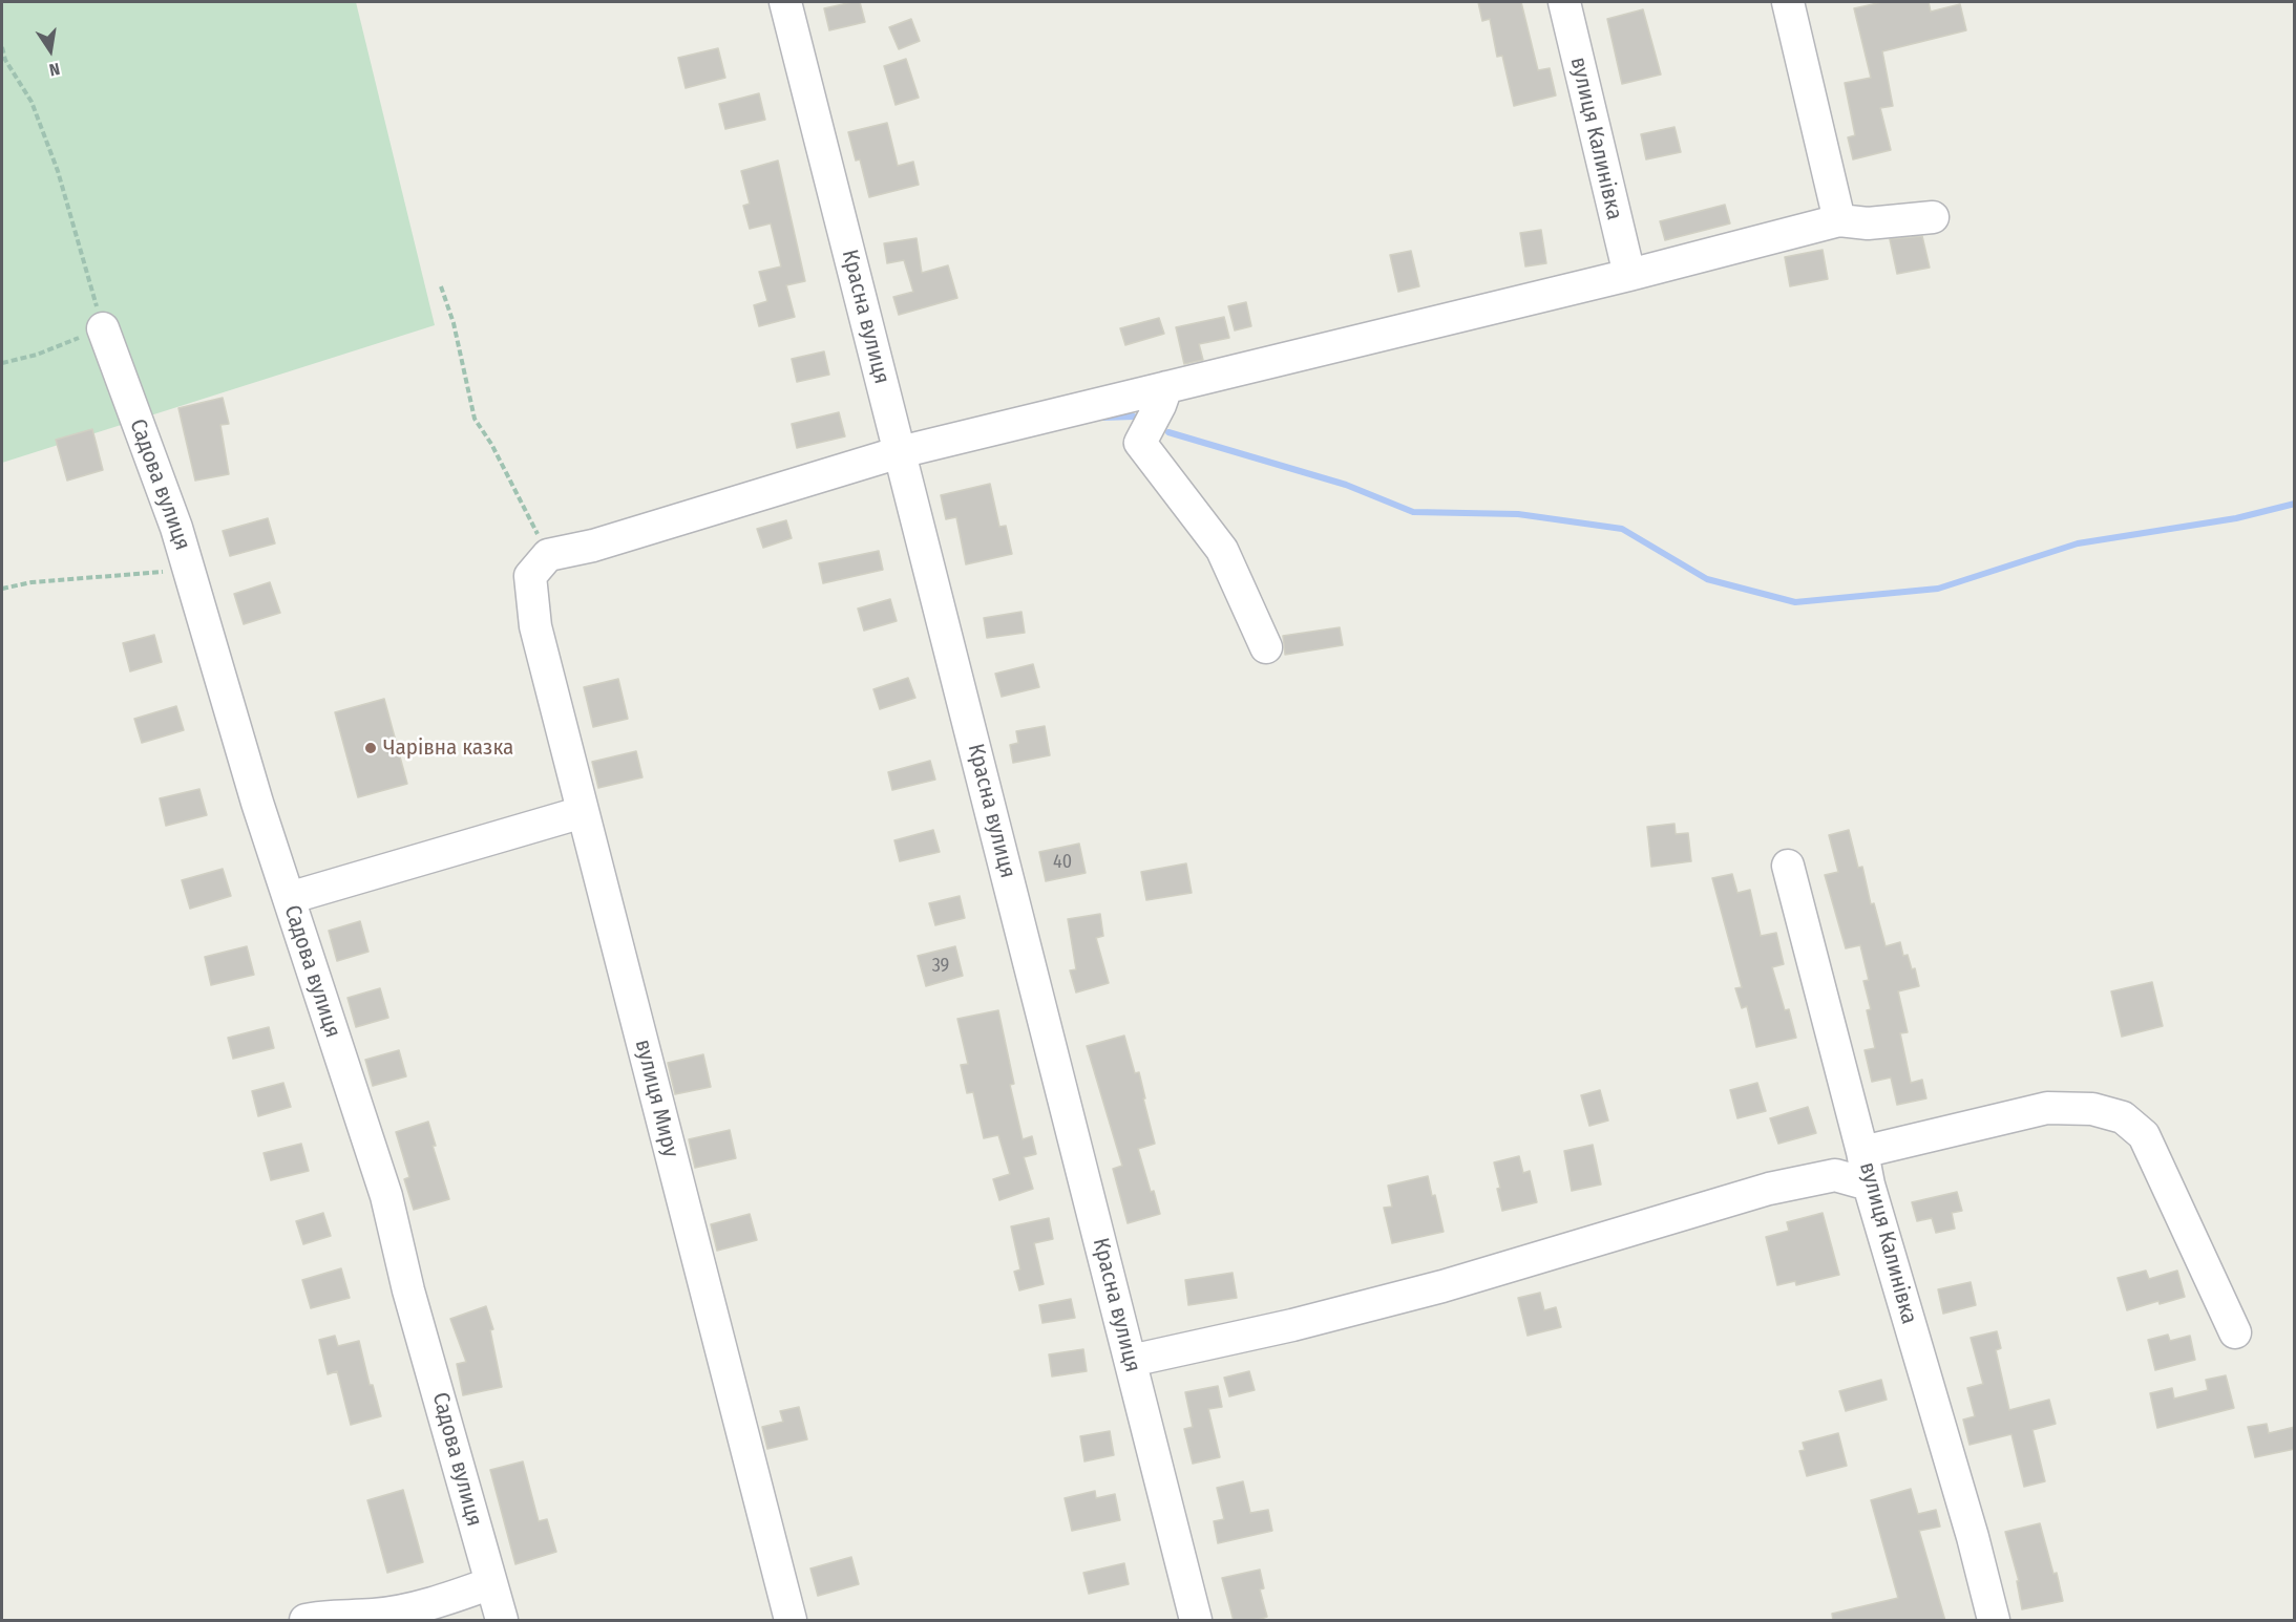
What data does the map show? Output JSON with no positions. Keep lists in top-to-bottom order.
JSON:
{
  "streets": {
    "street": [
      "вулиця Калинівка",
      "Красна вулиця",
      "Садова вулиця",
      "вулиця Миру"
    ]
  },
  "places": ["Чарівна казка"],
  "house_numbers": ["40", "39"],
  "north": "bottom"
}
